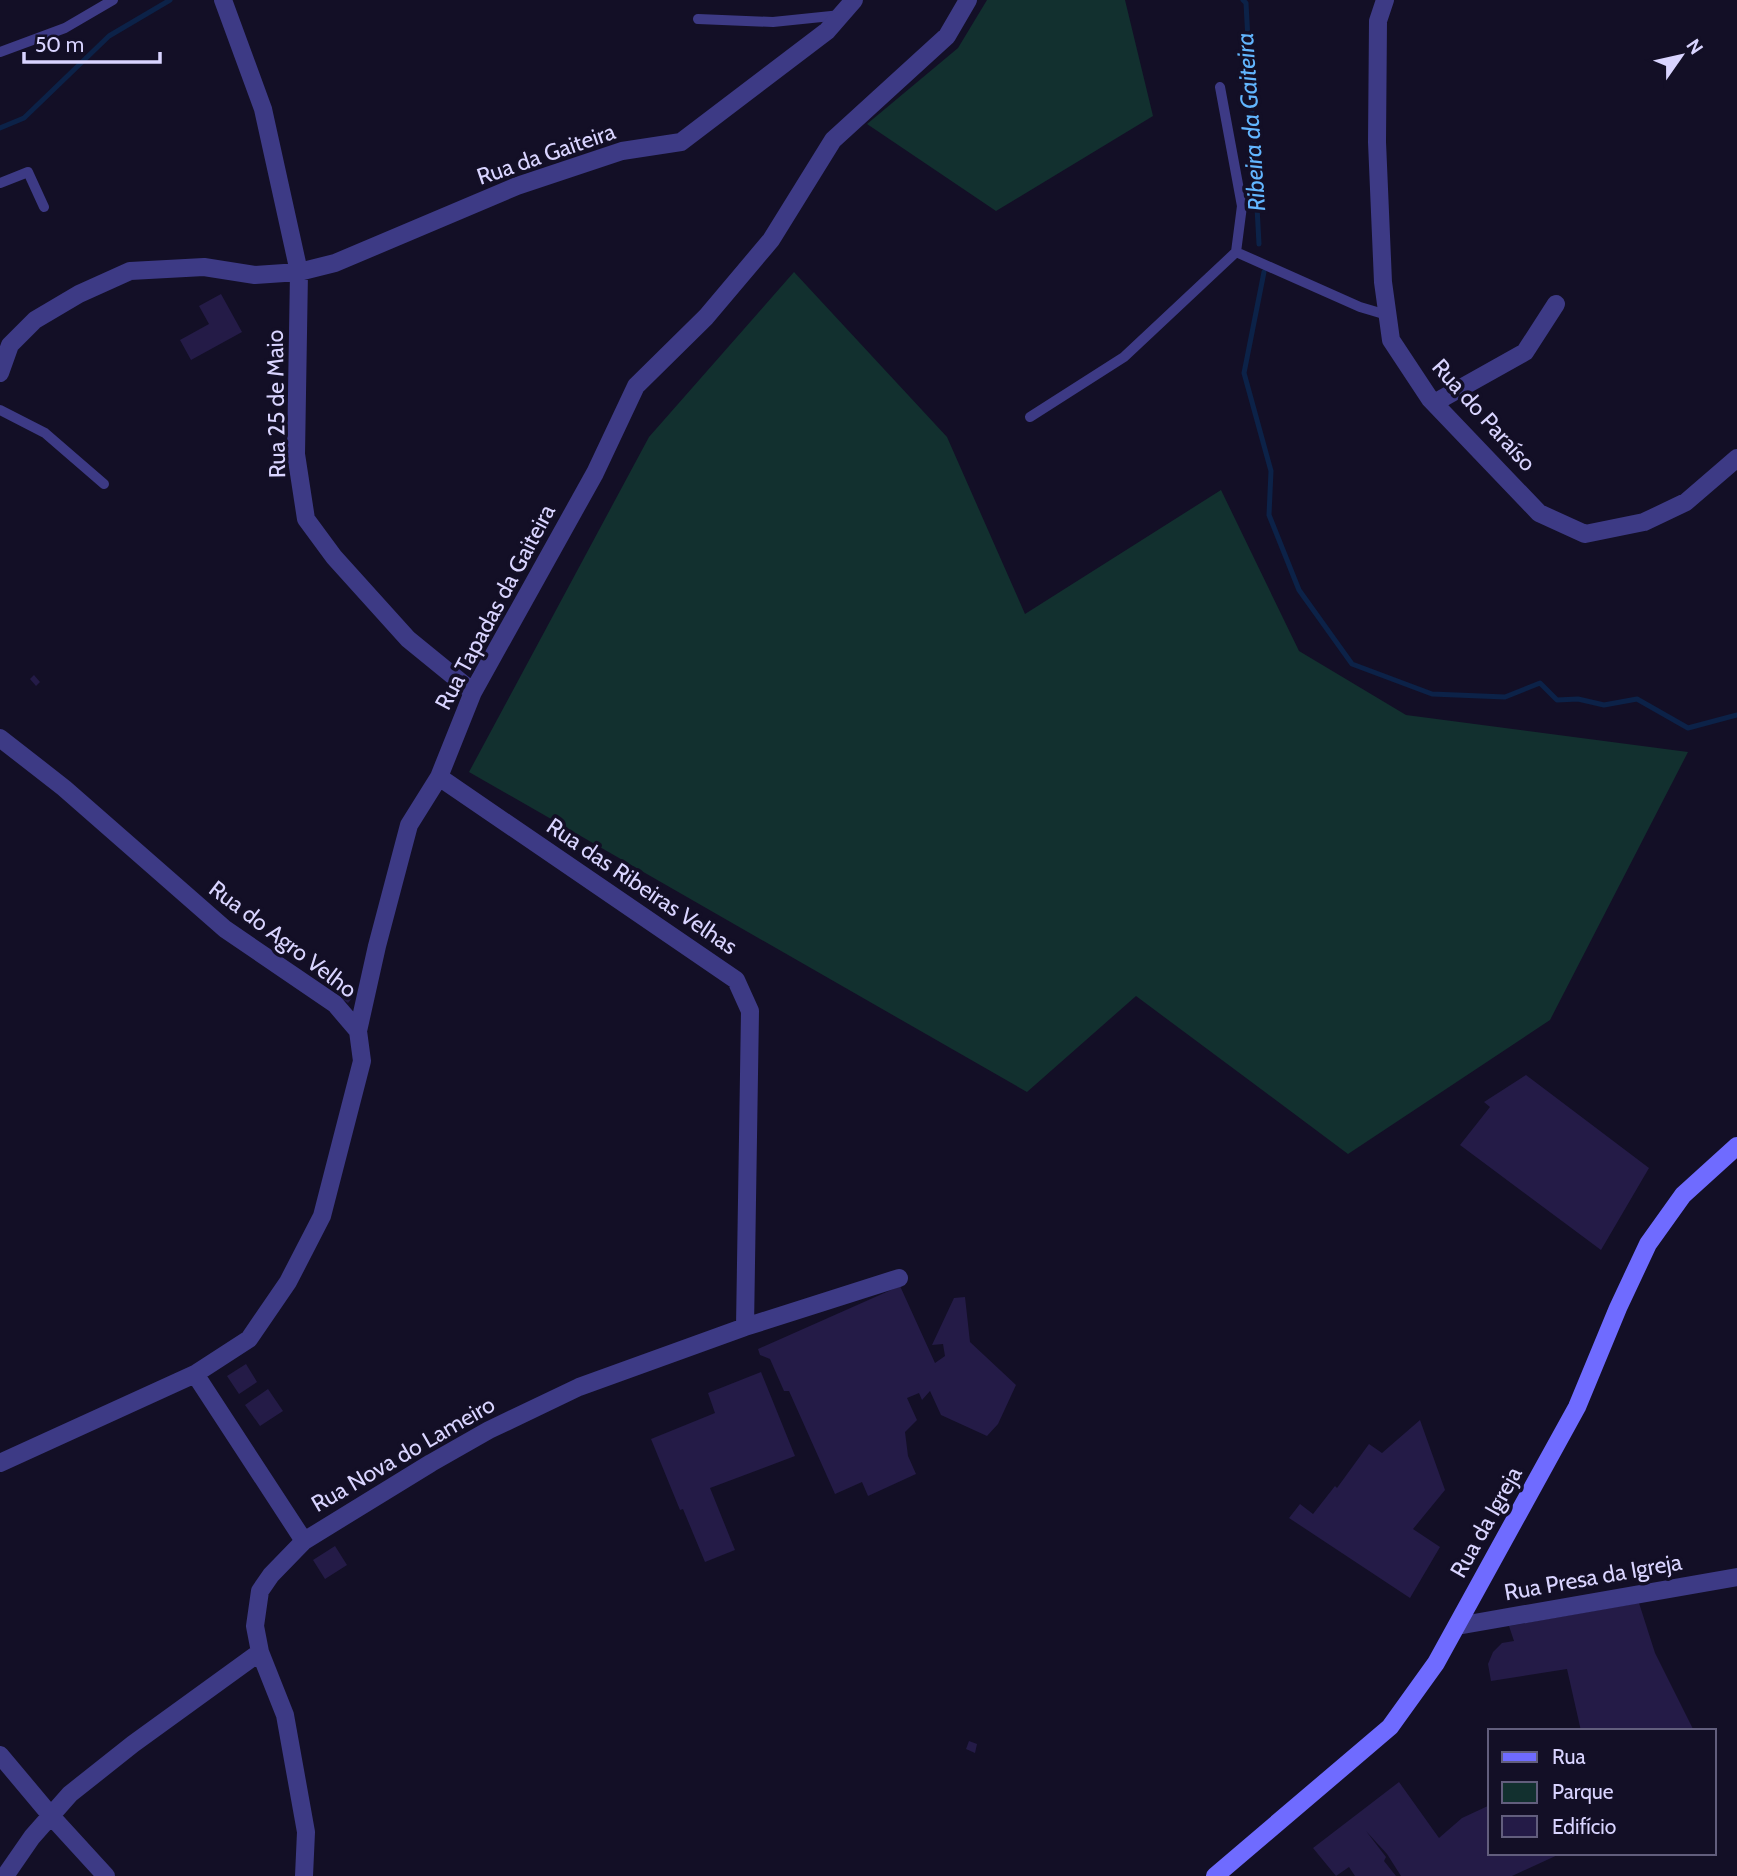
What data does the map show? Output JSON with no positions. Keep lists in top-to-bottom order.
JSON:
{
  "streets": {
    "main road": ["Rua da Igreja"],
    "street": [
      "Rua da Gaiteira",
      "Rua 25 de Maio",
      "Rua do Paraíso",
      "Rua Tapadas da Gaiteira",
      "Rua das Ribeiras Velhas",
      "Rua do Agro Velho",
      "Rua Nova do Lameiro",
      "Rua Presa da Igreja"
    ]
  },
  "crossings": [
    ["Rua da Gaiteira", "Rua 25 de Maio"],
    ["Rua 25 de Maio", "Rua Tapadas da Gaiteira"],
    ["Rua Tapadas da Gaiteira", "Rua das Ribeiras Velhas"],
    ["Rua Tapadas da Gaiteira", "Rua do Agro Velho"],
    ["Rua das Ribeiras Velhas", "Rua Nova do Lameiro"],
    ["Rua da Igreja", "Rua Presa da Igreja"]
  ],
  "water": ["Ribeira da Gaiteira"],
  "legend": ["Rua", "Parque", "Edifício"],
  "scale_bar": "50 m",
  "north": "top right"
}
